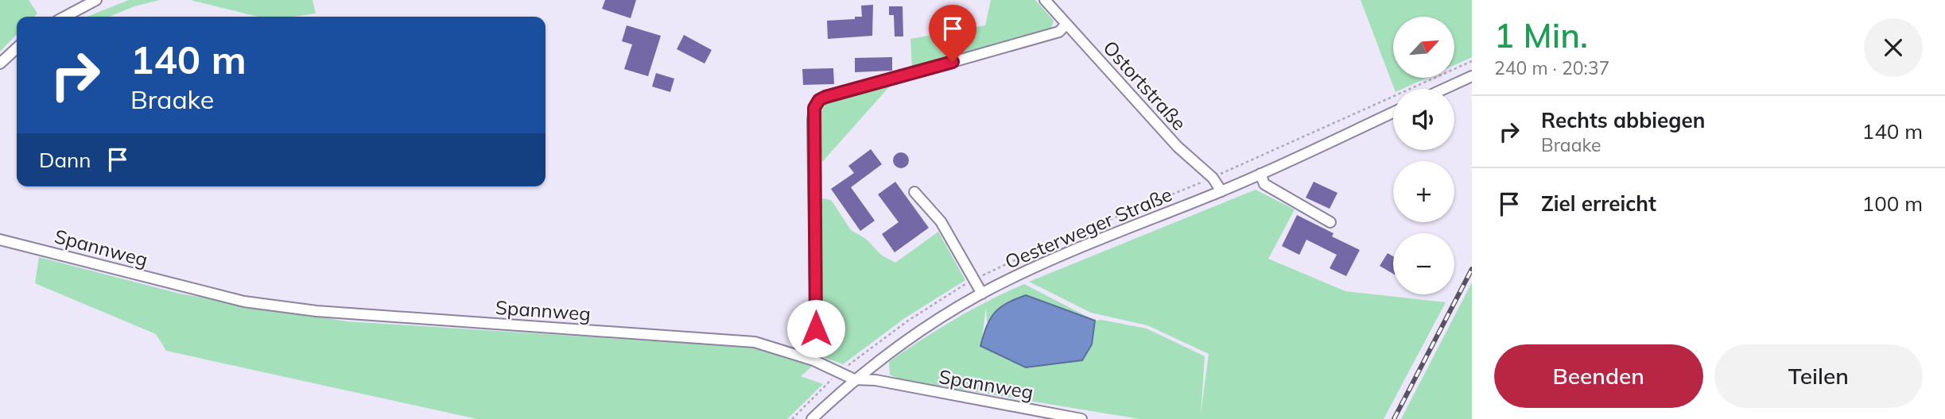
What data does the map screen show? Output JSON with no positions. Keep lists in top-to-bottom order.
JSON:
{
  "streets": {
    "street": ["Ostortstraße", "Oesterweger Straße", "Spannweg"]
  },
  "crossings": [
    ["Ostortstraße", "Oesterweger Straße"],
    ["Oesterweger Straße", "Spannweg"]
  ],
  "north": "top right",
  "page": {
    "heading": ["1 Min.", "240 m · 20:37"],
    "map_buttons": ["+", "−"],
    "turn": ["140 m", "Braake"],
    "list": [
      {
        "name": "Rechts abbiegen",
        "note": "Braake",
        "value": "140 m"
      },
      {
        "name": "Ziel erreicht",
        "value": "100 m"
      }
    ],
    "then": "Dann",
    "buttons": ["Beenden", "Teilen"]
  }
}
